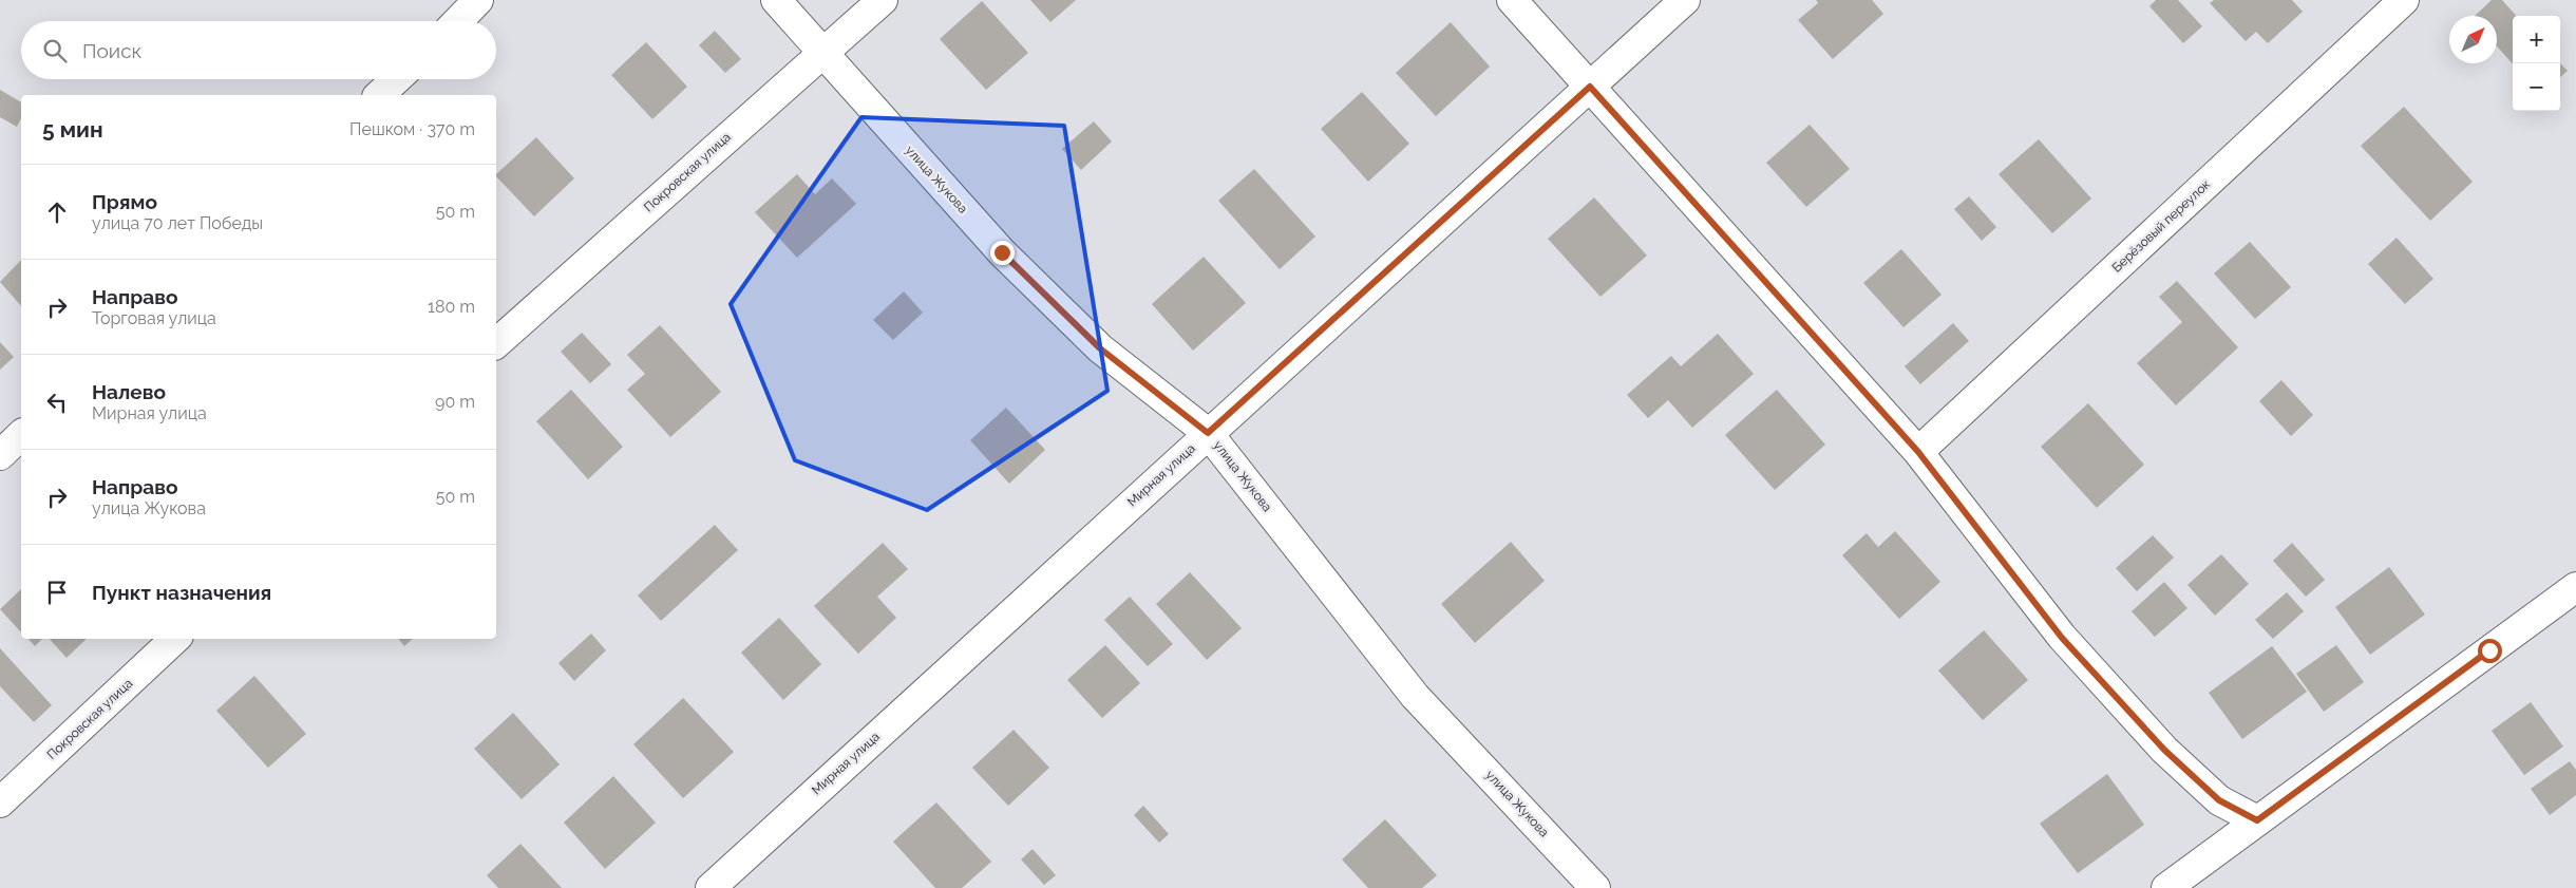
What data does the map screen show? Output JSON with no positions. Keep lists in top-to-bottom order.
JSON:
{
  "streets": {
    "street": [
      "Покровская улица",
      "улица Жукова",
      "Берёзовый переулок",
      "Мирная улица"
    ]
  },
  "crossings": [
    ["Покровская улица", "улица Жукова"],
    ["улица Жукова", "Мирная улица"]
  ],
  "north": "top right",
  "page": {
    "map_buttons": ["+", "−"],
    "search": "Поиск",
    "heading": ["5 мин", "Пешком · 370 m"],
    "list": [
      ["Прямо", "улица 70 лет Победы", "50 m"],
      ["Направо", "Торговая улица", "180 m"],
      ["Налево", "Мирная улица", "90 m"],
      ["Направо", "улица Жукова", "50 m"],
      "Пункт назначения"
    ]
  }
}
